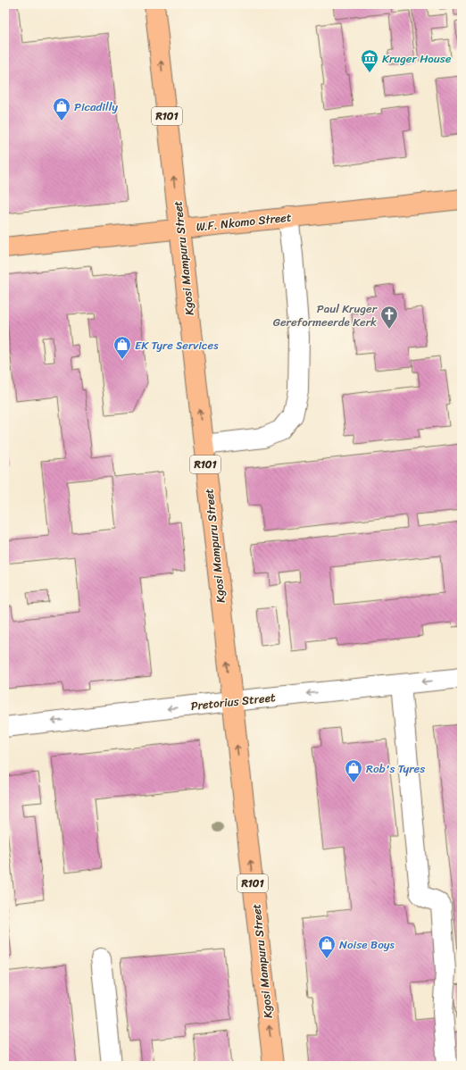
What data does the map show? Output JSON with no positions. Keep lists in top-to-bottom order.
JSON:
{
  "streets": {
    "main road": ["R101", "W.F. Nkomo Street", "Kgosi Mampuru Street"],
    "street": ["Pretorius Street"]
  },
  "crossings": [
    ["W.F. Nkomo Street", "Kgosi Mampuru Street"],
    ["Kgosi Mampuru Street", "Pretorius Street"]
  ],
  "one_way": ["Kgosi Mampuru Street", "Pretorius Street"],
  "places": {
    "museum": ["Kruger House"],
    "shop": [
      "Picadilly",
      "EK Tyre Services",
      "Rob's Tyres",
      "Noise Boys"
    ],
    "church": ["Paul Kruger Gereformeerde Kerk"]
  }
}
